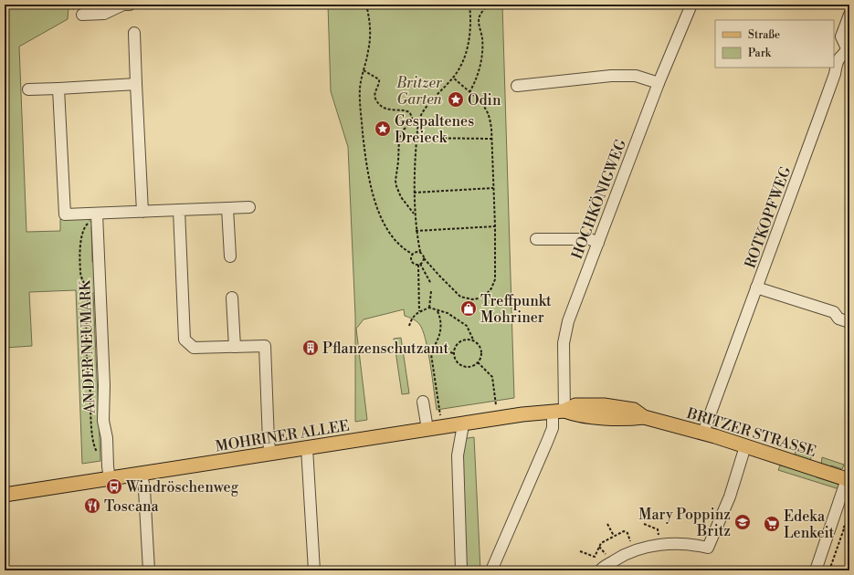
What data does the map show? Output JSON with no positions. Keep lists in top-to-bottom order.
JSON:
{
  "streets": {
    "main road": ["BRITZER STRASSE", "MOHRINER ALLEE"],
    "street": ["HOCHKÖNIGWEG", "ROTKOPFWEG", "AN DER NEUMARK"]
  },
  "crossings": [
    ["HOCHKÖNIGWEG", "BRITZER STRASSE"],
    ["HOCHKÖNIGWEG", "MOHRINER ALLEE"],
    ["ROTKOPFWEG", "BRITZER STRASSE"],
    ["AN DER NEUMARK", "MOHRINER ALLEE"],
    ["BRITZER STRASSE", "MOHRINER ALLEE"]
  ],
  "parks": ["Britzer Garten"],
  "places": {
    "place": ["Odin", "Gespaltenes Dreieck"],
    "shop": ["Treffpunkt Mohriner"],
    "building": ["Pflanzenschutzamt"],
    "bus stop": ["Windröschenweg"],
    "restaurant": ["Toscana"],
    "school or university": ["Mary Poppinz Britz"],
    "supermarket": ["Edeka Lenkeit"]
  },
  "legend": ["Straße", "Park"]
}
